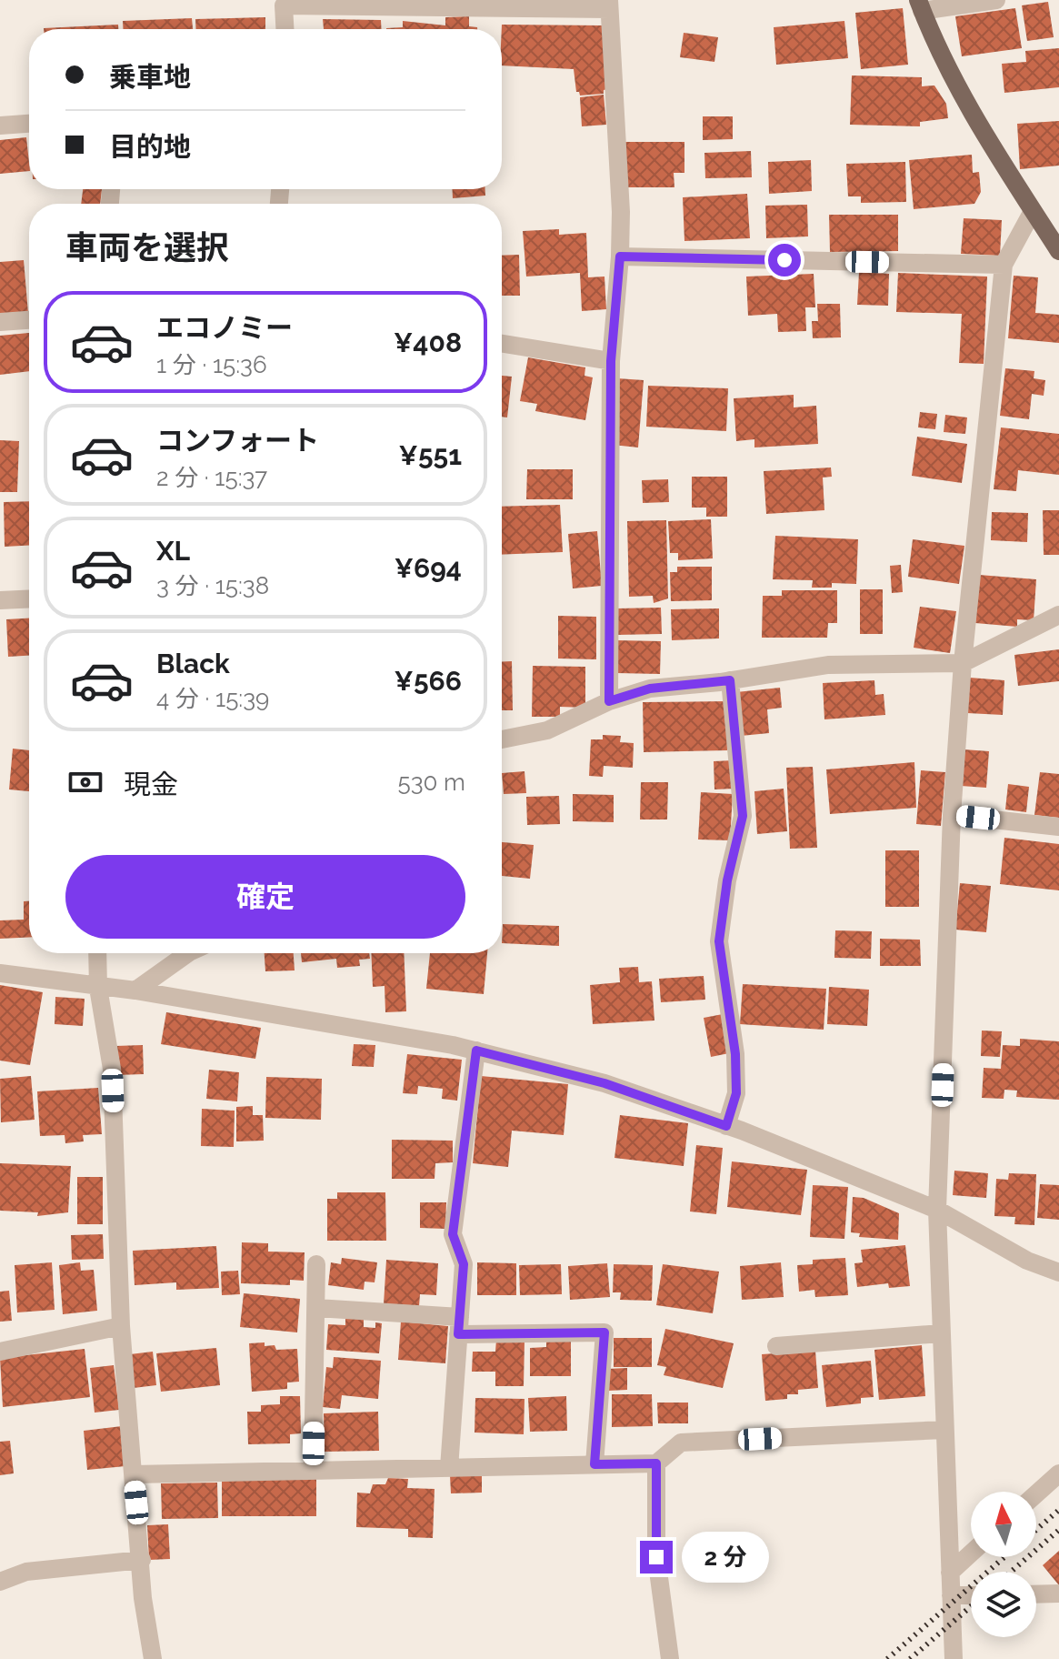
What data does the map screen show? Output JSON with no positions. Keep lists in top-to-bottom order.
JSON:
{
  "north": "top",
  "page": {
    "banner": ["乗車地", "目的地"],
    "heading": "車両を選択",
    "list": [
      {
        "name": "エコノミー",
        "note": "1 分 · 15:36",
        "value": "¥408"
      },
      {
        "name": "コンフォート",
        "note": "2 分 · 15:37",
        "value": "¥551"
      },
      {
        "name": "XL",
        "note": "3 分 · 15:38",
        "value": "¥694"
      },
      {
        "name": "Black",
        "note": "4 分 · 15:39",
        "value": "¥566"
      }
    ],
    "pay": ["現金", "530 m"],
    "buttons": "確定",
    "bubble": "2 分"
  }
}
